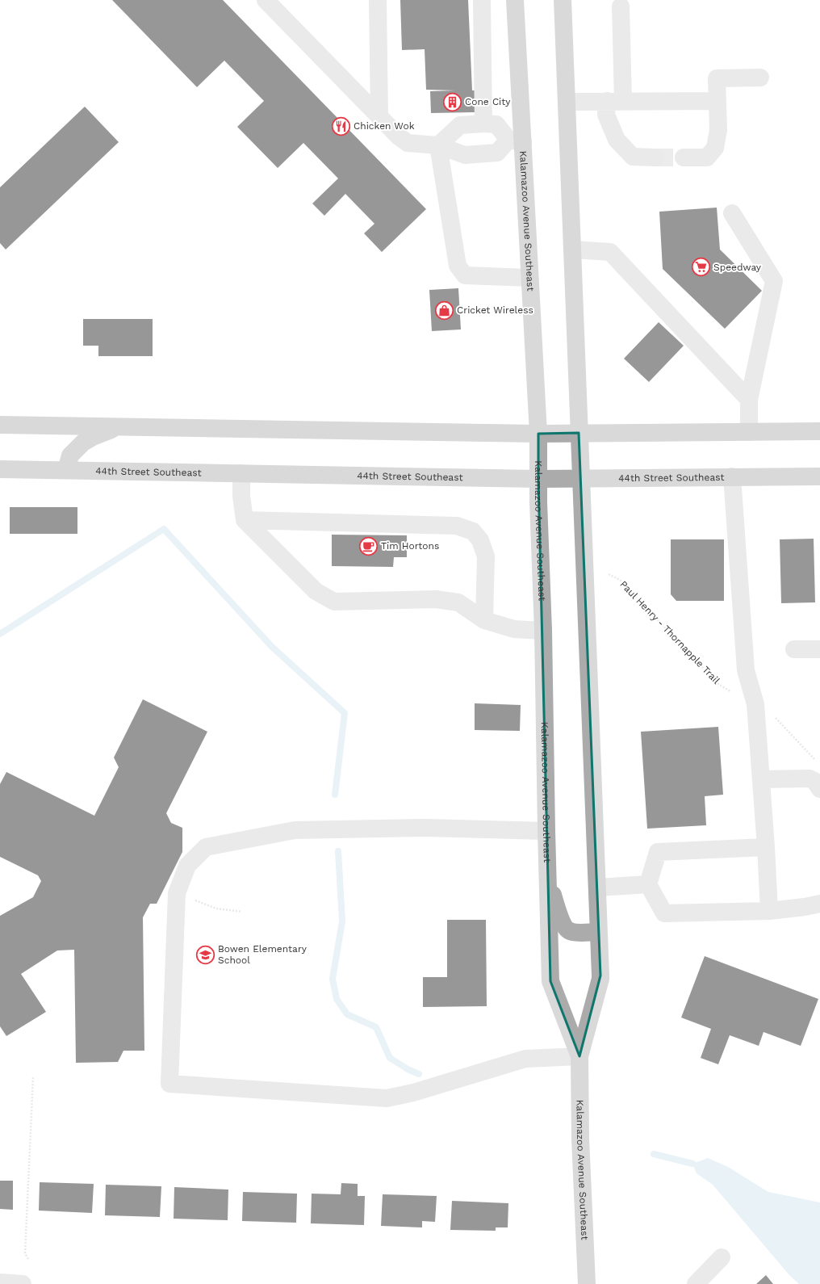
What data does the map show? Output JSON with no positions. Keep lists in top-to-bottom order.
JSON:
{
  "streets": {
    "main road": ["Kalamazoo Avenue Southeast", "44th Street Southeast"],
    "path": ["Paul Henry - Thornapple Trail"]
  },
  "crossings": [
    ["Kalamazoo Avenue Southeast", "44th Street Southeast"]
  ],
  "places": {
    "building": ["Cone City"],
    "restaurant": ["Chicken Wok"],
    "supermarket": ["Speedway"],
    "shop": ["Cricket Wireless"],
    "cafe": ["Tim Hortons"],
    "school or university": ["Bowen Elementary School"]
  }
}
